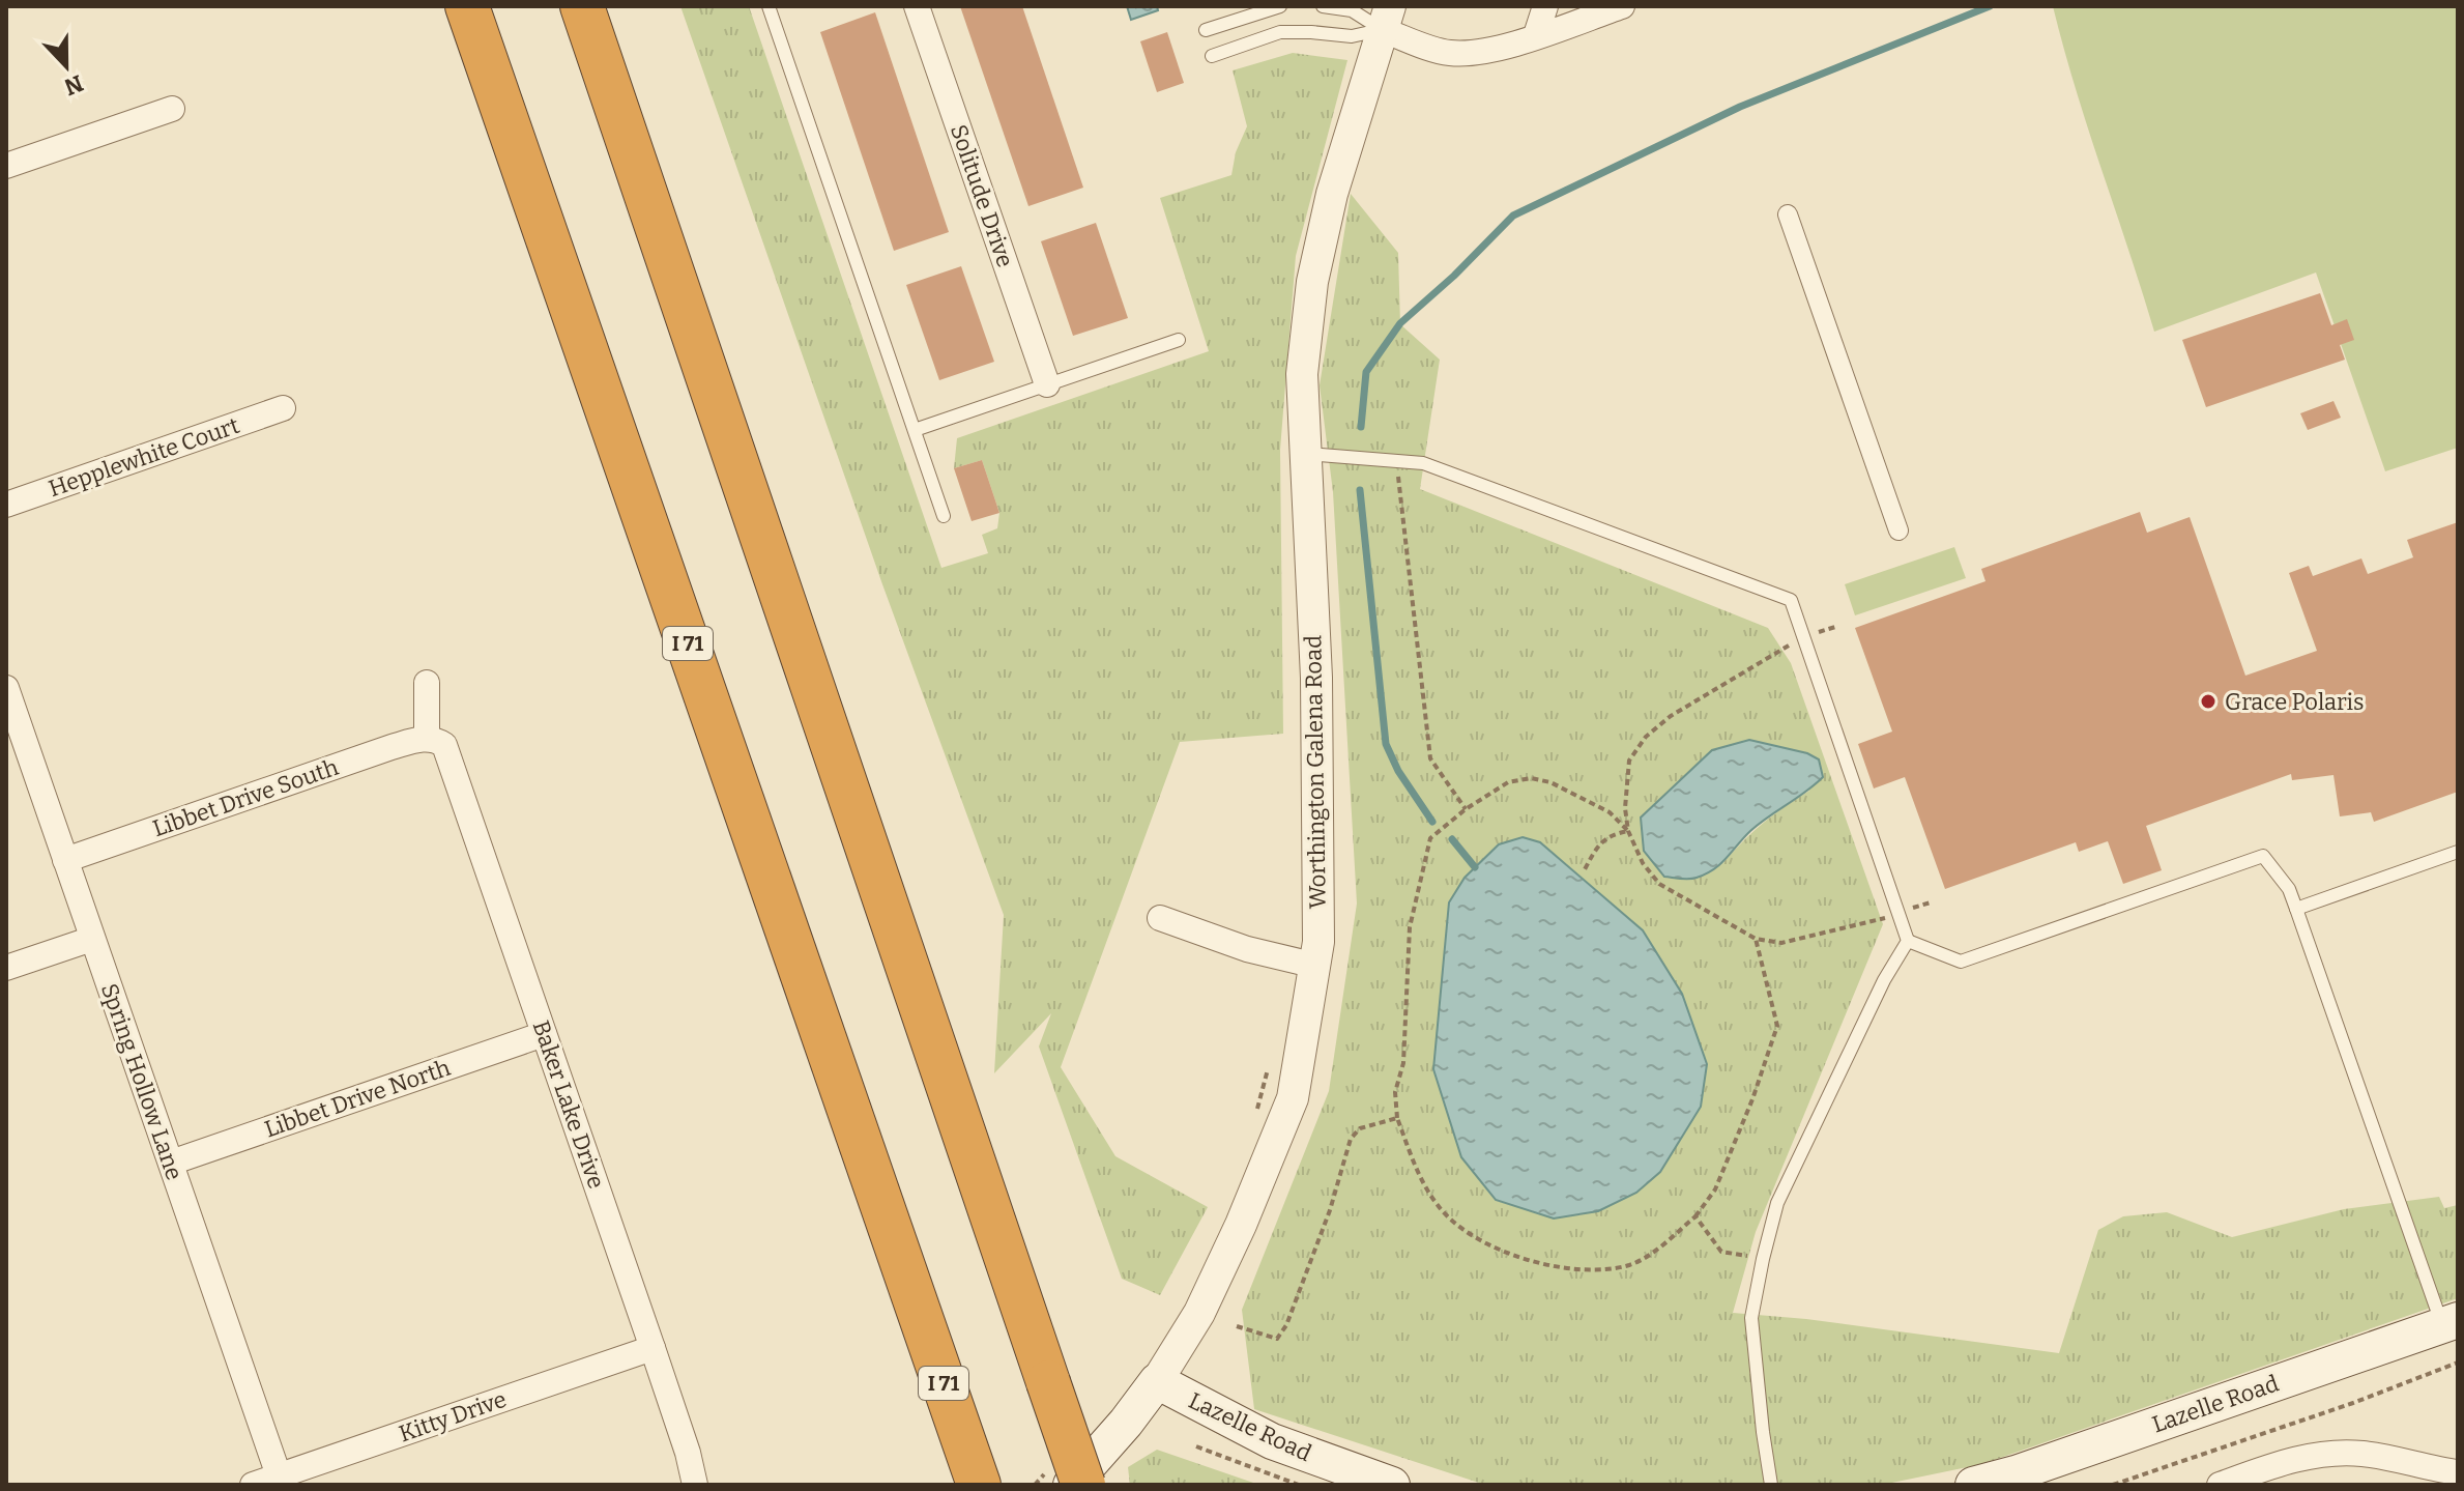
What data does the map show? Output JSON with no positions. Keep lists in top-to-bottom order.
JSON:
{
  "streets": {
    "highway": ["I 71"],
    "main road": ["Worthington Galena Road", "Lazelle Road"],
    "street": [
      "Solitude Drive",
      "Hepplewhite Court",
      "Libbet Drive South",
      "Spring Hollow Lane",
      "Libbet Drive North",
      "Baker Lake Drive",
      "Kitty Drive"
    ]
  },
  "crossings": [
    ["Worthington Galena Road", "Lazelle Road"],
    ["Libbet Drive South", "Spring Hollow Lane"],
    ["Libbet Drive South", "Baker Lake Drive"],
    ["Spring Hollow Lane", "Libbet Drive North"],
    ["Spring Hollow Lane", "Kitty Drive"],
    ["Libbet Drive North", "Baker Lake Drive"],
    ["Baker Lake Drive", "Kitty Drive"]
  ],
  "places": ["Grace Polaris"],
  "north": "bottom"
}
